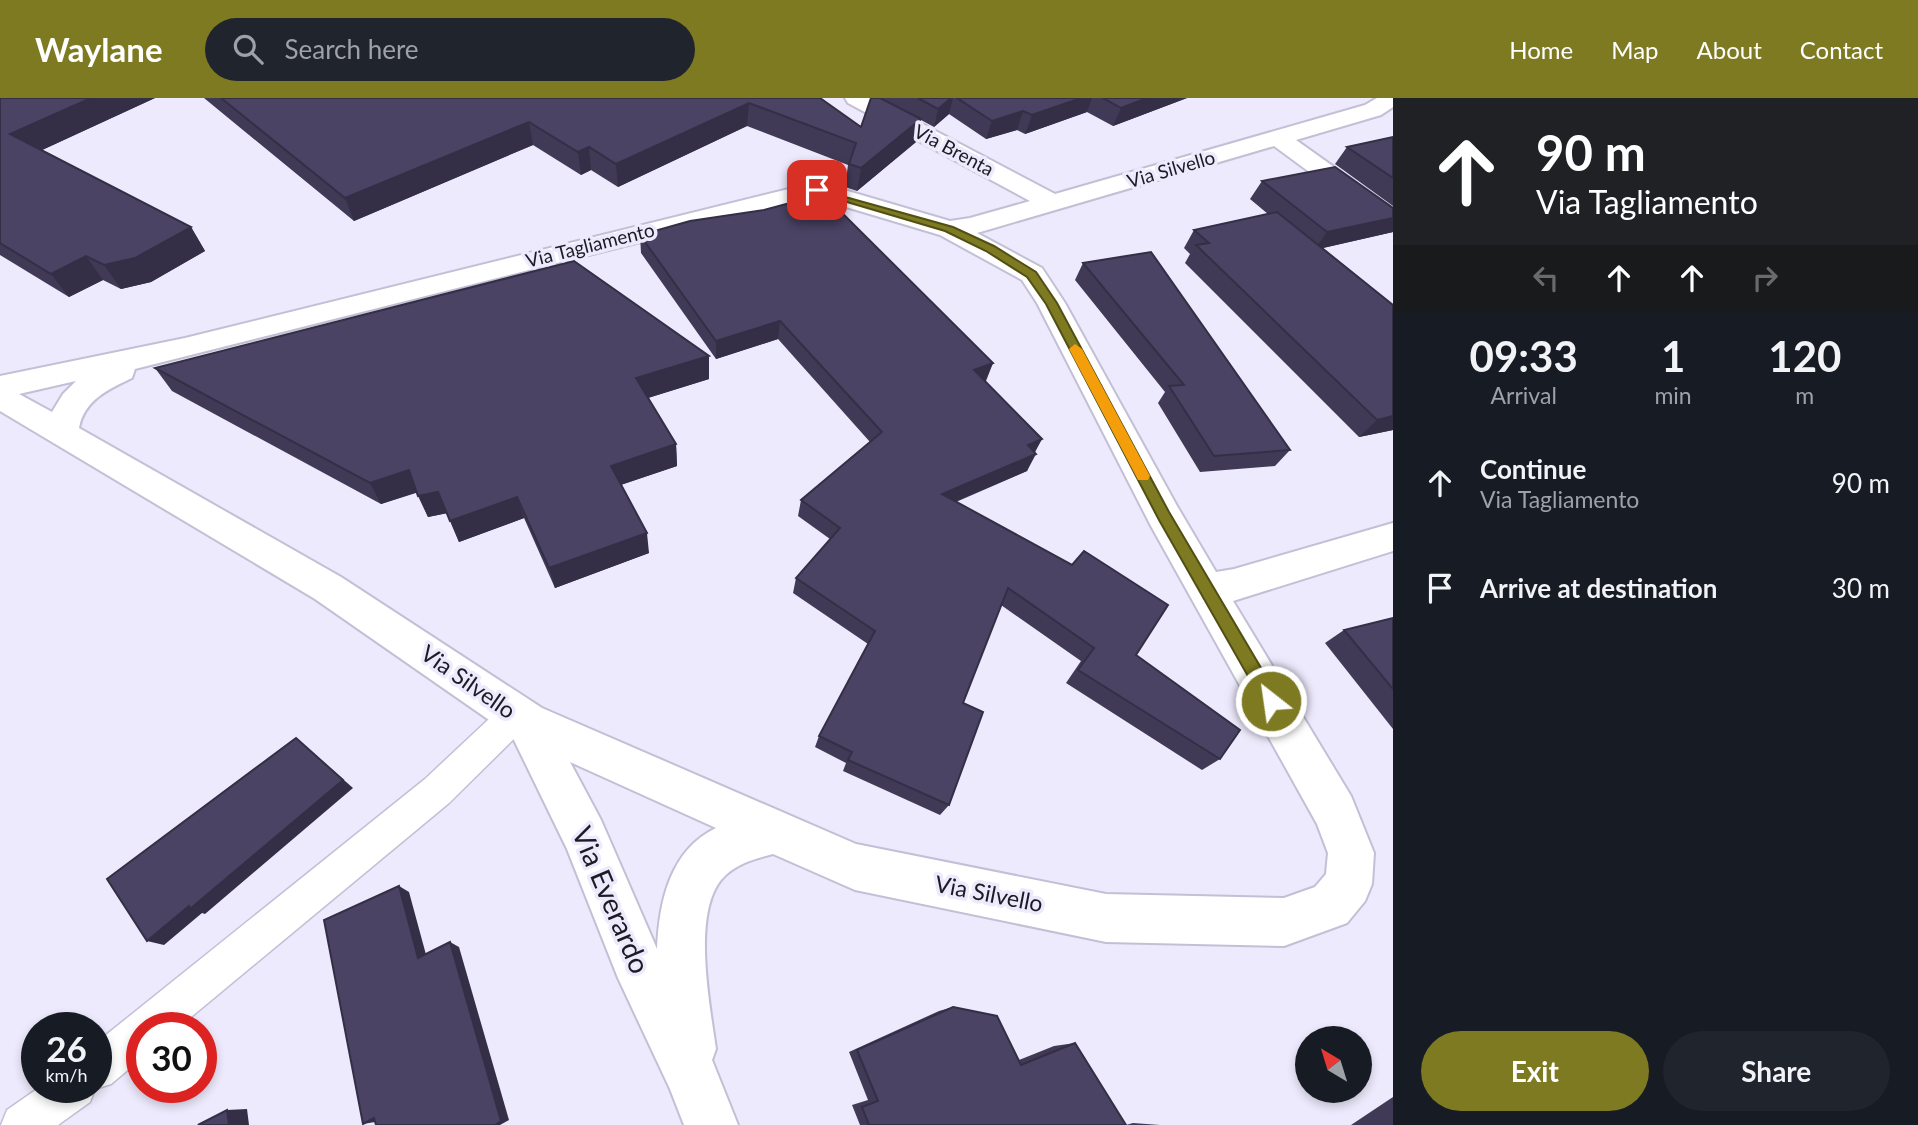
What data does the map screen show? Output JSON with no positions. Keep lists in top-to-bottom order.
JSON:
{
  "streets": {
    "street": [
      "Via Brenta",
      "Via Silvello",
      "Via Tagliamento",
      "Via Everardo"
    ]
  },
  "crossings": [
    ["Via Brenta", "Via Silvello"],
    ["Via Silvello", "Via Tagliamento"],
    ["Via Silvello", "Via Everardo"]
  ],
  "north": "top left",
  "page": {
    "header": "Waylane",
    "search": "Search here",
    "nav": [
      "Home",
      "Map",
      "About",
      "Contact"
    ],
    "turn": ["90 m", "Via Tagliamento"],
    "eta": [
      "09:33",
      "Arrival",
      "1",
      "min",
      "120",
      "m"
    ],
    "list": [
      {
        "name": "Continue",
        "note": "Via Tagliamento",
        "value": "90 m"
      },
      {
        "name": "Arrive at destination",
        "value": "30 m"
      }
    ],
    "speed": "26 km/h",
    "limit": "30",
    "buttons": ["Exit", "Share"]
  }
}
